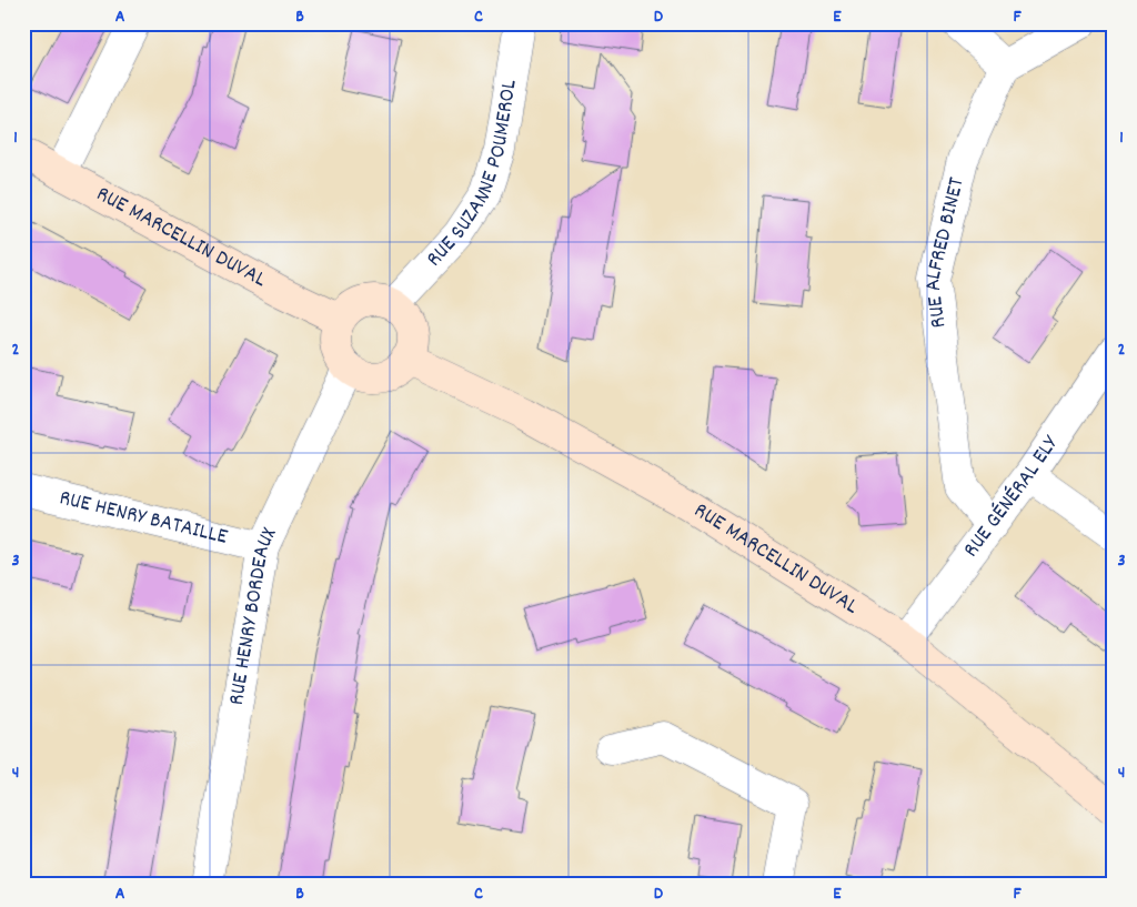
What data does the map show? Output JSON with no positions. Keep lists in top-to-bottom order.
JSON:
{
  "streets": {
    "main road": ["RUE MARCELLIN DUVAL"],
    "street": [
      "RUE SUZANNE POUMEROL",
      "RUE ALFRED BINET",
      "RUE GÉNÉRAL ELY",
      "RUE HENRY BATAILLE",
      "RUE HENRY BORDEAUX"
    ]
  },
  "crossings": [
    ["RUE SUZANNE POUMEROL", "RUE MARCELLIN DUVAL"],
    ["RUE SUZANNE POUMEROL", "RUE HENRY BORDEAUX"],
    ["RUE MARCELLIN DUVAL", "RUE GÉNÉRAL ELY"],
    ["RUE MARCELLIN DUVAL", "RUE HENRY BORDEAUX"],
    ["RUE ALFRED BINET", "RUE GÉNÉRAL ELY"],
    ["RUE HENRY BATAILLE", "RUE HENRY BORDEAUX"]
  ],
  "grid": {
    "columns": [
      "A",
      "B",
      "C",
      "D",
      "E",
      "F"
    ],
    "rows": [
      "1",
      "2",
      "3",
      "4"
    ]
  }
}
